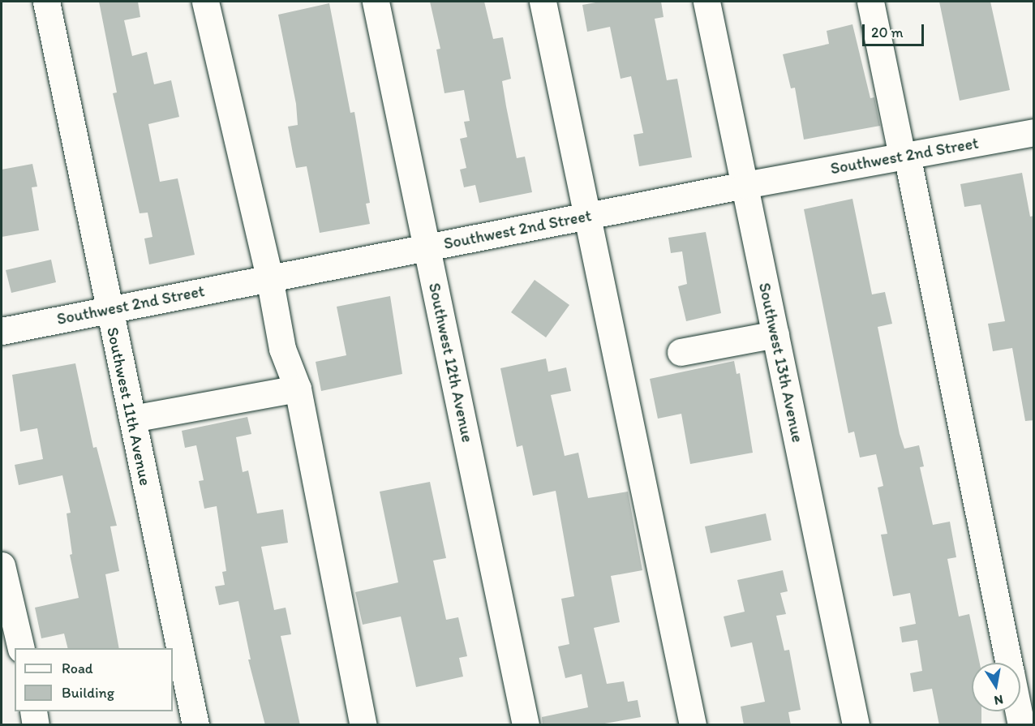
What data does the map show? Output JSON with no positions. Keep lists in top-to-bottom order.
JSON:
{
  "streets": {
    "street": [
      "Southwest 2nd Street",
      "Southwest 12th Avenue",
      "Southwest 13th Avenue",
      "Southwest 11th Avenue"
    ]
  },
  "crossings": [
    ["Southwest 2nd Street", "Southwest 12th Avenue"],
    ["Southwest 2nd Street", "Southwest 13th Avenue"],
    ["Southwest 2nd Street", "Southwest 11th Avenue"]
  ],
  "legend": ["Road", "Building"],
  "scale_bar": "20 m",
  "north": "bottom"
}
